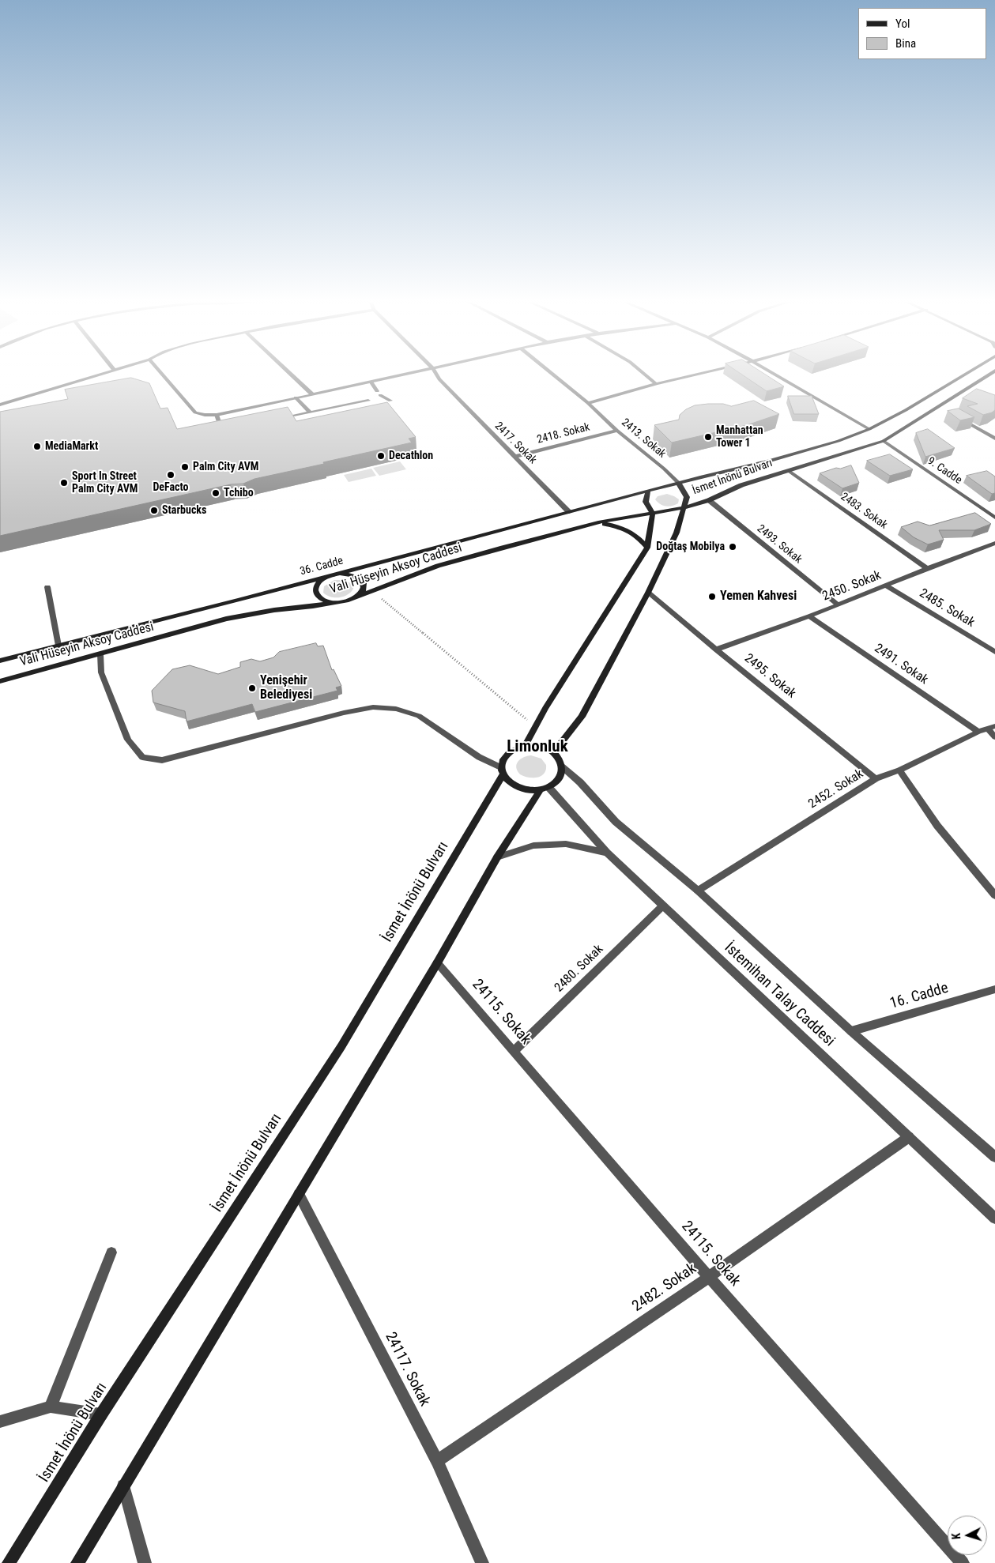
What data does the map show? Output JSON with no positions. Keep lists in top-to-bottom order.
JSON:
{
  "streets": {
    "main road": ["İsmet İnönü Bulvarı", "36. Cadde", "Vali Hüseyin Aksoy Caddesi"],
    "street": [
      "2418. Sokak",
      "2413. Sokak",
      "2417. Sokak",
      "9. Cadde",
      "2483. Sokak",
      "2493. Sokak",
      "2450. Sokak",
      "2485. Sokak",
      "2491. Sokak",
      "2495. Sokak",
      "2452. Sokak",
      "2480. Sokak",
      "İstemihan Talay Caddesi",
      "16. Cadde",
      "24115. Sokak",
      "2482. Sokak",
      "24117. Sokak"
    ]
  },
  "crossings": [
    ["2418. Sokak", "2413. Sokak"],
    ["2418. Sokak", "2417. Sokak"],
    ["2413. Sokak", "İsmet İnönü Bulvarı"],
    ["2417. Sokak", "36. Cadde"],
    ["9. Cadde", "İsmet İnönü Bulvarı"],
    ["İsmet İnönü Bulvarı", "2483. Sokak"],
    ["İsmet İnönü Bulvarı", "2493. Sokak"],
    ["İsmet İnönü Bulvarı", "36. Cadde"],
    ["İsmet İnönü Bulvarı", "Vali Hüseyin Aksoy Caddesi"],
    ["İsmet İnönü Bulvarı", "2495. Sokak"],
    ["İsmet İnönü Bulvarı", "İstemihan Talay Caddesi"],
    ["2483. Sokak", "2450. Sokak"],
    ["2493. Sokak", "2450. Sokak"],
    ["36. Cadde", "Vali Hüseyin Aksoy Caddesi"],
    ["2450. Sokak", "2485. Sokak"],
    ["2450. Sokak", "2491. Sokak"],
    ["2450. Sokak", "2495. Sokak"],
    ["2491. Sokak", "2452. Sokak"],
    ["2495. Sokak", "2452. Sokak"],
    ["2452. Sokak", "İstemihan Talay Caddesi"],
    ["2480. Sokak", "İstemihan Talay Caddesi"],
    ["2480. Sokak", "24115. Sokak"],
    ["İstemihan Talay Caddesi", "16. Cadde"],
    ["İstemihan Talay Caddesi", "2482. Sokak"],
    ["24115. Sokak", "2482. Sokak"],
    ["2482. Sokak", "24117. Sokak"]
  ],
  "districts": ["Limonluk"],
  "places": [
    "Manhattan Tower 1",
    "MediaMarkt",
    "Decathlon",
    "Palm City AVM",
    "DeFacto",
    "Sport In Street Palm City AVM",
    "Tchibo",
    "Starbucks",
    "Doğtaş Mobilya",
    "Yemen Kahvesi",
    "Yenişehir Belediyesi"
  ],
  "legend": ["Yol", "Bina"],
  "north": "left"
}
